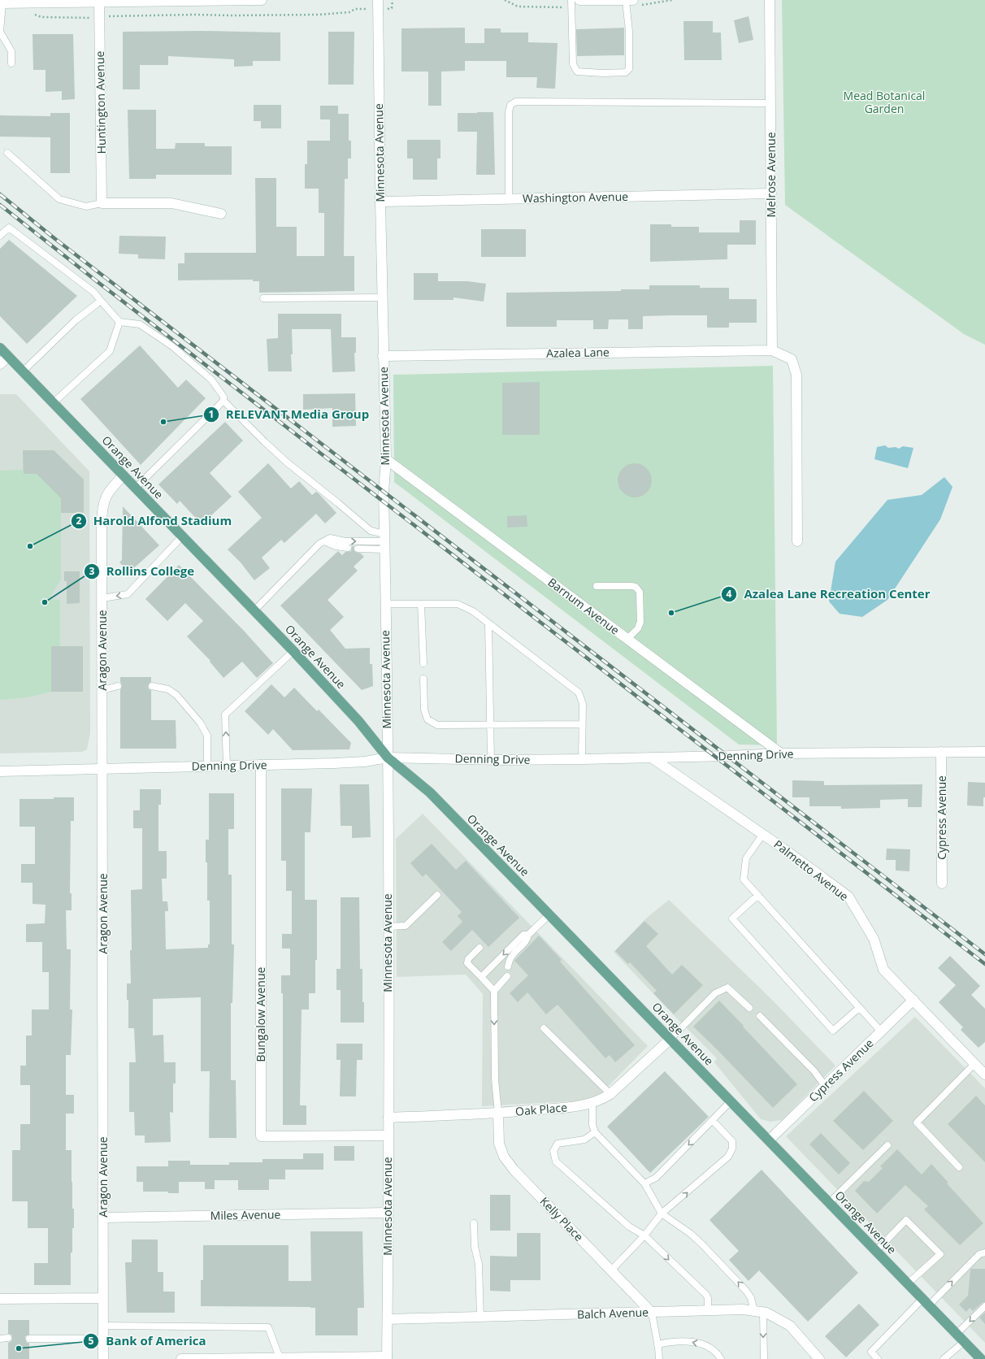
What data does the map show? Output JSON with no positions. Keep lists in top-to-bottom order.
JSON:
{
  "streets": {
    "main road": ["Orange Avenue"],
    "street": [
      "Huntington Avenue",
      "Minnesota Avenue",
      "Melrose Avenue",
      "Washington Avenue",
      "Azalea Lane",
      "Barnum Avenue",
      "Aragon Avenue",
      "Denning Drive",
      "Cypress Avenue",
      "Palmetto Avenue",
      "Bungalow Avenue",
      "Oak Place",
      "Miles Avenue",
      "Kelly Place",
      "Balch Avenue"
    ]
  },
  "crossings": [
    ["Minnesota Avenue", "Washington Avenue"],
    ["Minnesota Avenue", "Azalea Lane"],
    ["Minnesota Avenue", "Orange Avenue"],
    ["Minnesota Avenue", "Barnum Avenue"],
    ["Minnesota Avenue", "Denning Drive"],
    ["Minnesota Avenue", "Bungalow Avenue"],
    ["Minnesota Avenue", "Oak Place"],
    ["Minnesota Avenue", "Miles Avenue"],
    ["Minnesota Avenue", "Balch Avenue"],
    ["Melrose Avenue", "Washington Avenue"],
    ["Melrose Avenue", "Azalea Lane"],
    ["Orange Avenue", "Aragon Avenue"],
    ["Orange Avenue", "Denning Drive"],
    ["Orange Avenue", "Cypress Avenue"],
    ["Orange Avenue", "Oak Place"],
    ["Barnum Avenue", "Denning Drive"],
    ["Aragon Avenue", "Denning Drive"],
    ["Aragon Avenue", "Miles Avenue"],
    ["Denning Drive", "Cypress Avenue"],
    ["Denning Drive", "Palmetto Avenue"],
    ["Denning Drive", "Bungalow Avenue"],
    ["Cypress Avenue", "Palmetto Avenue"],
    ["Oak Place", "Kelly Place"],
    ["Kelly Place", "Balch Avenue"]
  ],
  "parks": ["Mead Botanical Garden"],
  "places": [
    "RELEVANT Media Group",
    "Harold Alfond Stadium",
    "Rollins College",
    "Azalea Lane Recreation Center",
    "Bank of America"
  ]
}
